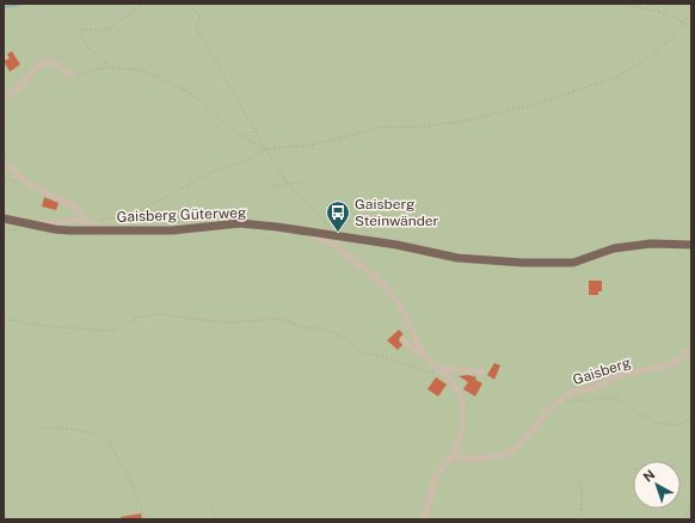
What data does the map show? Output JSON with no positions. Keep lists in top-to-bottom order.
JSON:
{
  "streets": {
    "main road": ["Gaisberg Güterweg"],
    "street": ["Gaisberg"]
  },
  "places": {
    "bus stop": ["Gaisberg Steinwänder"]
  },
  "north": "top left"
}
